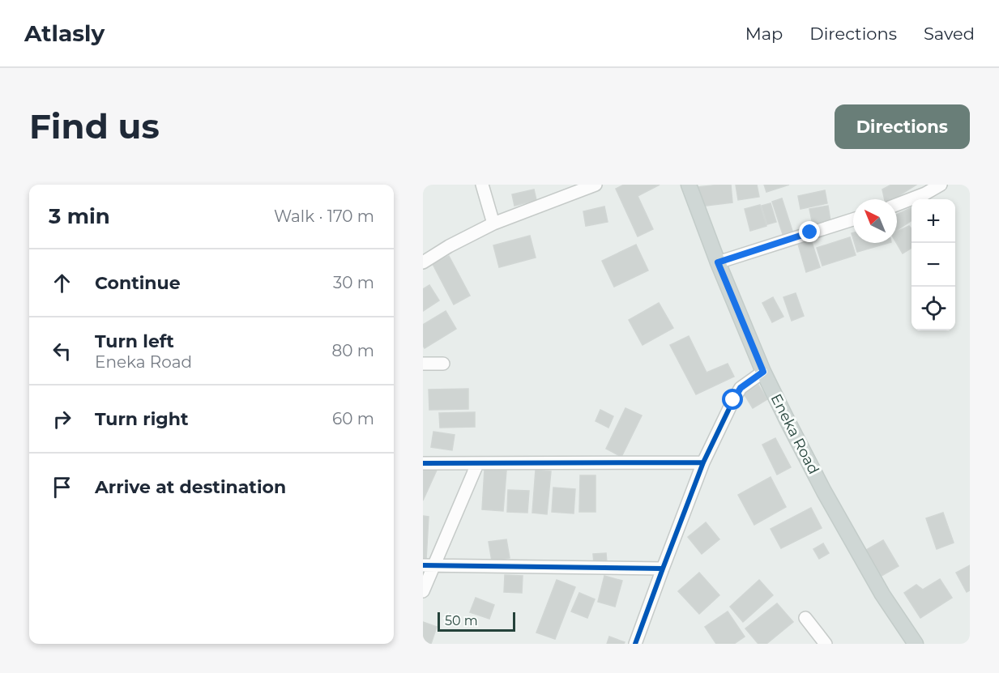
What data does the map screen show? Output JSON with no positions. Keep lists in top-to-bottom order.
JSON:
{
  "streets": {
    "main road": ["Eneka Road"]
  },
  "scale_bar": "50 m",
  "north": "top left",
  "page": {
    "header": "Atlasly",
    "nav": ["Map", "Directions", "Saved"],
    "buttons": "Directions",
    "title": "Find us",
    "heading": ["3 min", "Walk · 170 m"],
    "map_buttons": ["+", "−"],
    "list": [
      ["Continue", "30 m"],
      ["Turn left", "Eneka Road", "80 m"],
      ["Turn right", "60 m"],
      "Arrive at destination"
    ],
    "scale": "50 m"
  }
}
